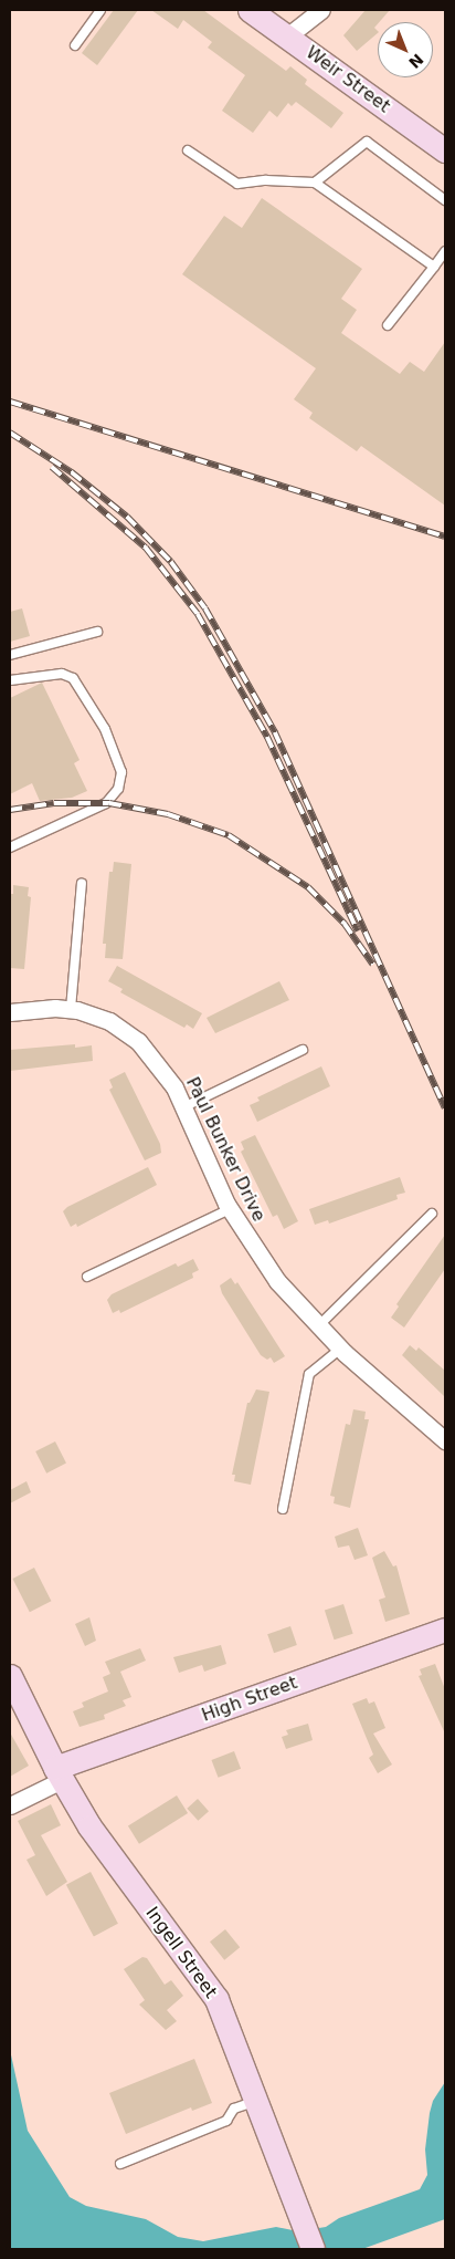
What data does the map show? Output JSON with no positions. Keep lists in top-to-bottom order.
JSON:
{
  "streets": {
    "street": [
      "Weir Street",
      "Paul Bunker Drive",
      "High Street",
      "Ingell Street"
    ]
  },
  "crossings": [
    ["High Street", "Ingell Street"]
  ],
  "north": "bottom right"
}
